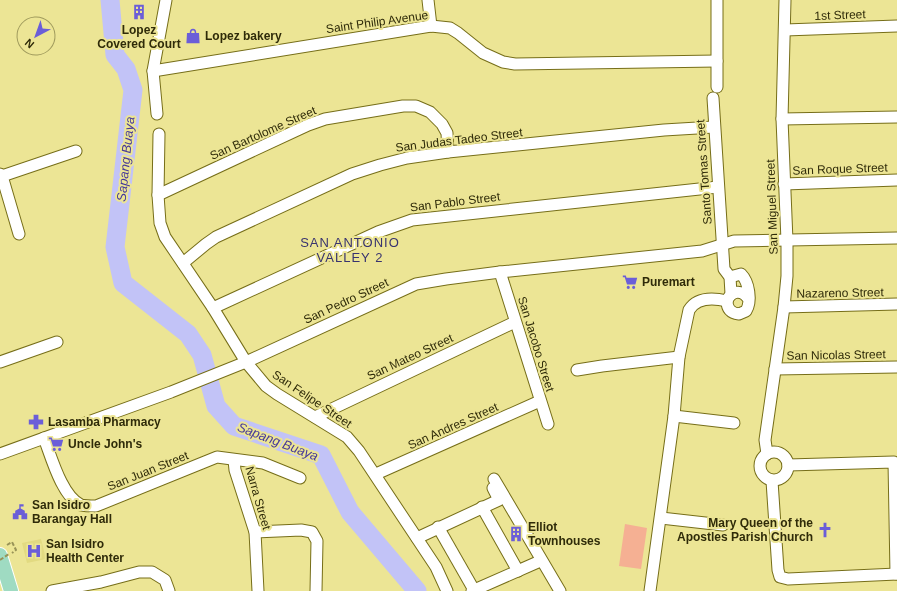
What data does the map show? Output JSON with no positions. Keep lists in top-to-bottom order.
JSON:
{
  "streets": {
    "street": [
      "1st Street",
      "Saint Philip Avenue",
      "San Bartolome Street",
      "San Judas Tadeo Street",
      "San Roque Street",
      "Santo Tomas Street",
      "San Pablo Street",
      "San Miguel Street",
      "Nazareno Street",
      "San Pedro Street",
      "San Jacobo Street",
      "San Nicolas Street",
      "San Mateo Street",
      "San Felipe Street",
      "San Andres Street",
      "San Juan Street",
      "Narra Street"
    ]
  },
  "crossings": [
    ["1st Street", "San Miguel Street"],
    ["Saint Philip Avenue", "Santo Tomas Street"],
    ["San Bartolome Street", "San Judas Tadeo Street"],
    ["San Bartolome Street", "San Felipe Street"],
    ["San Judas Tadeo Street", "Santo Tomas Street"],
    ["San Judas Tadeo Street", "San Felipe Street"],
    ["San Roque Street", "San Miguel Street"],
    ["Santo Tomas Street", "San Pablo Street"],
    ["Santo Tomas Street", "San Pedro Street"],
    ["San Pablo Street", "San Felipe Street"],
    ["San Miguel Street", "Nazareno Street"],
    ["San Miguel Street", "San Pedro Street"],
    ["San Miguel Street", "San Nicolas Street"],
    ["San Pedro Street", "San Jacobo Street"],
    ["San Pedro Street", "San Felipe Street"],
    ["San Pedro Street", "San Juan Street"],
    ["San Jacobo Street", "San Mateo Street"],
    ["San Jacobo Street", "San Andres Street"],
    ["San Mateo Street", "San Felipe Street"],
    ["San Felipe Street", "San Andres Street"],
    ["San Juan Street", "Narra Street"]
  ],
  "districts": ["SAN ANTONIO VALLEY 2"],
  "water": ["Sapang Buaya"],
  "places": {
    "building": ["Lopez Covered Court", "Elliot Townhouses"],
    "shop": ["Lopez bakery"],
    "supermarket": ["Puremart", "Uncle John's"],
    "pharmacy": ["Lasamba Pharmacy"],
    "public building": ["San Isidro Barangay Hall"],
    "church": ["Mary Queen of the Apostles Parish Church"],
    "hospital": ["San Isidro Health Center"]
  },
  "north": "bottom left"
}
